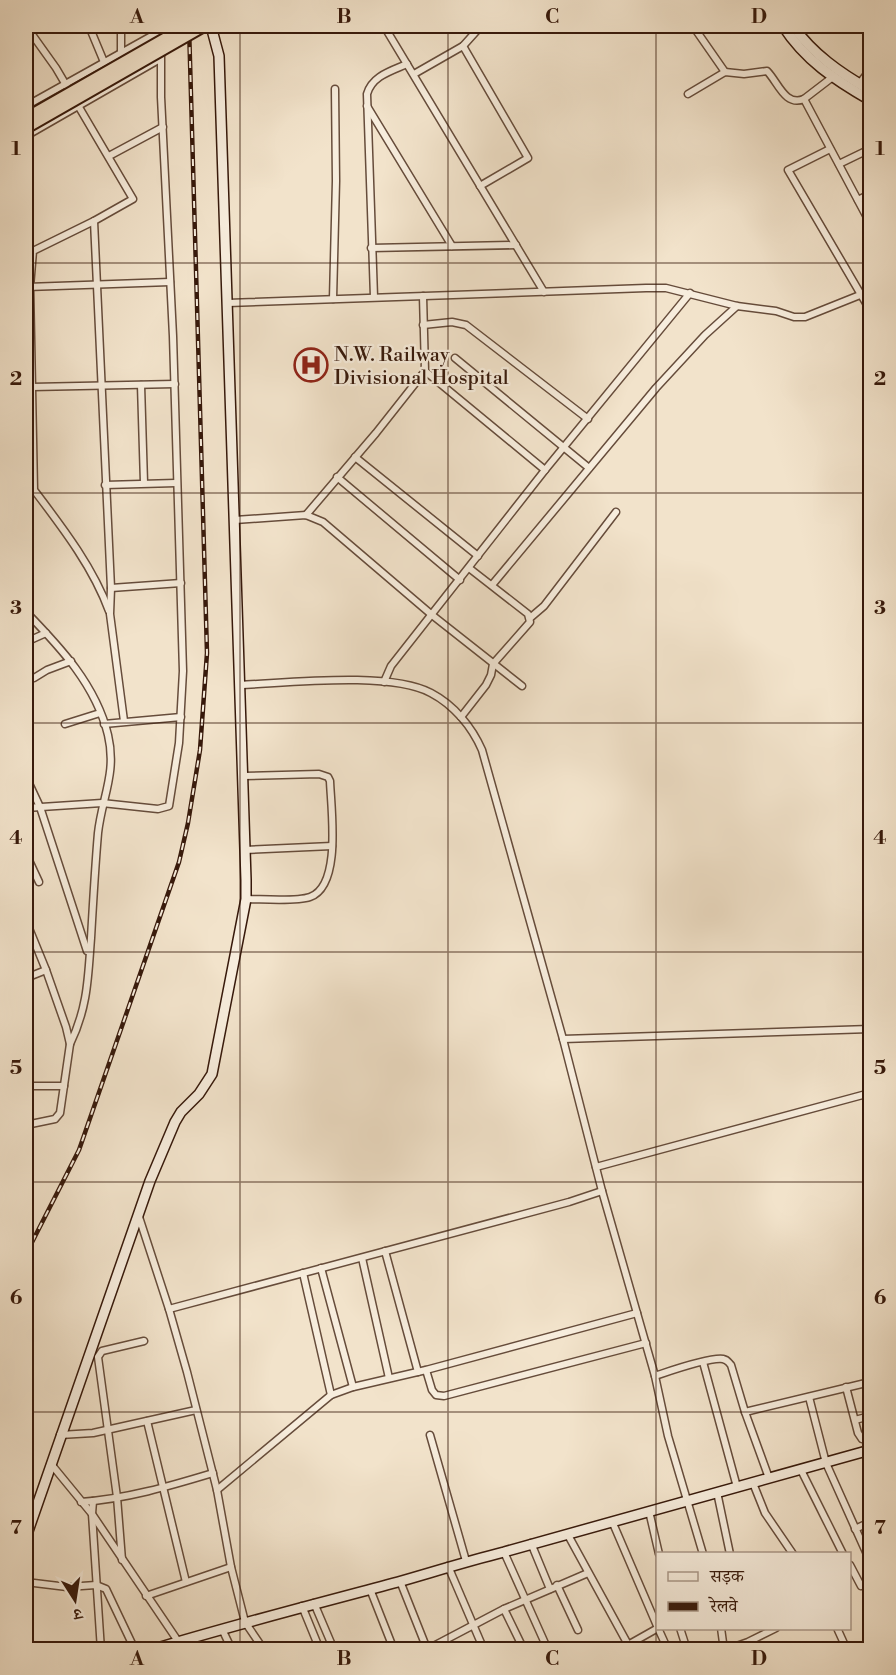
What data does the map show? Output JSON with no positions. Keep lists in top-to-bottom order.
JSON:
{
  "places": {
    "hospital": ["N.W. Railway Divisional Hospital"]
  },
  "legend": ["सड़क", "रेलवे"],
  "north": "bottom",
  "grid": {
    "columns": [
      "A",
      "B",
      "C",
      "D"
    ],
    "rows": [
      "1",
      "2",
      "3",
      "4",
      "5",
      "6",
      "7"
    ]
  }
}
